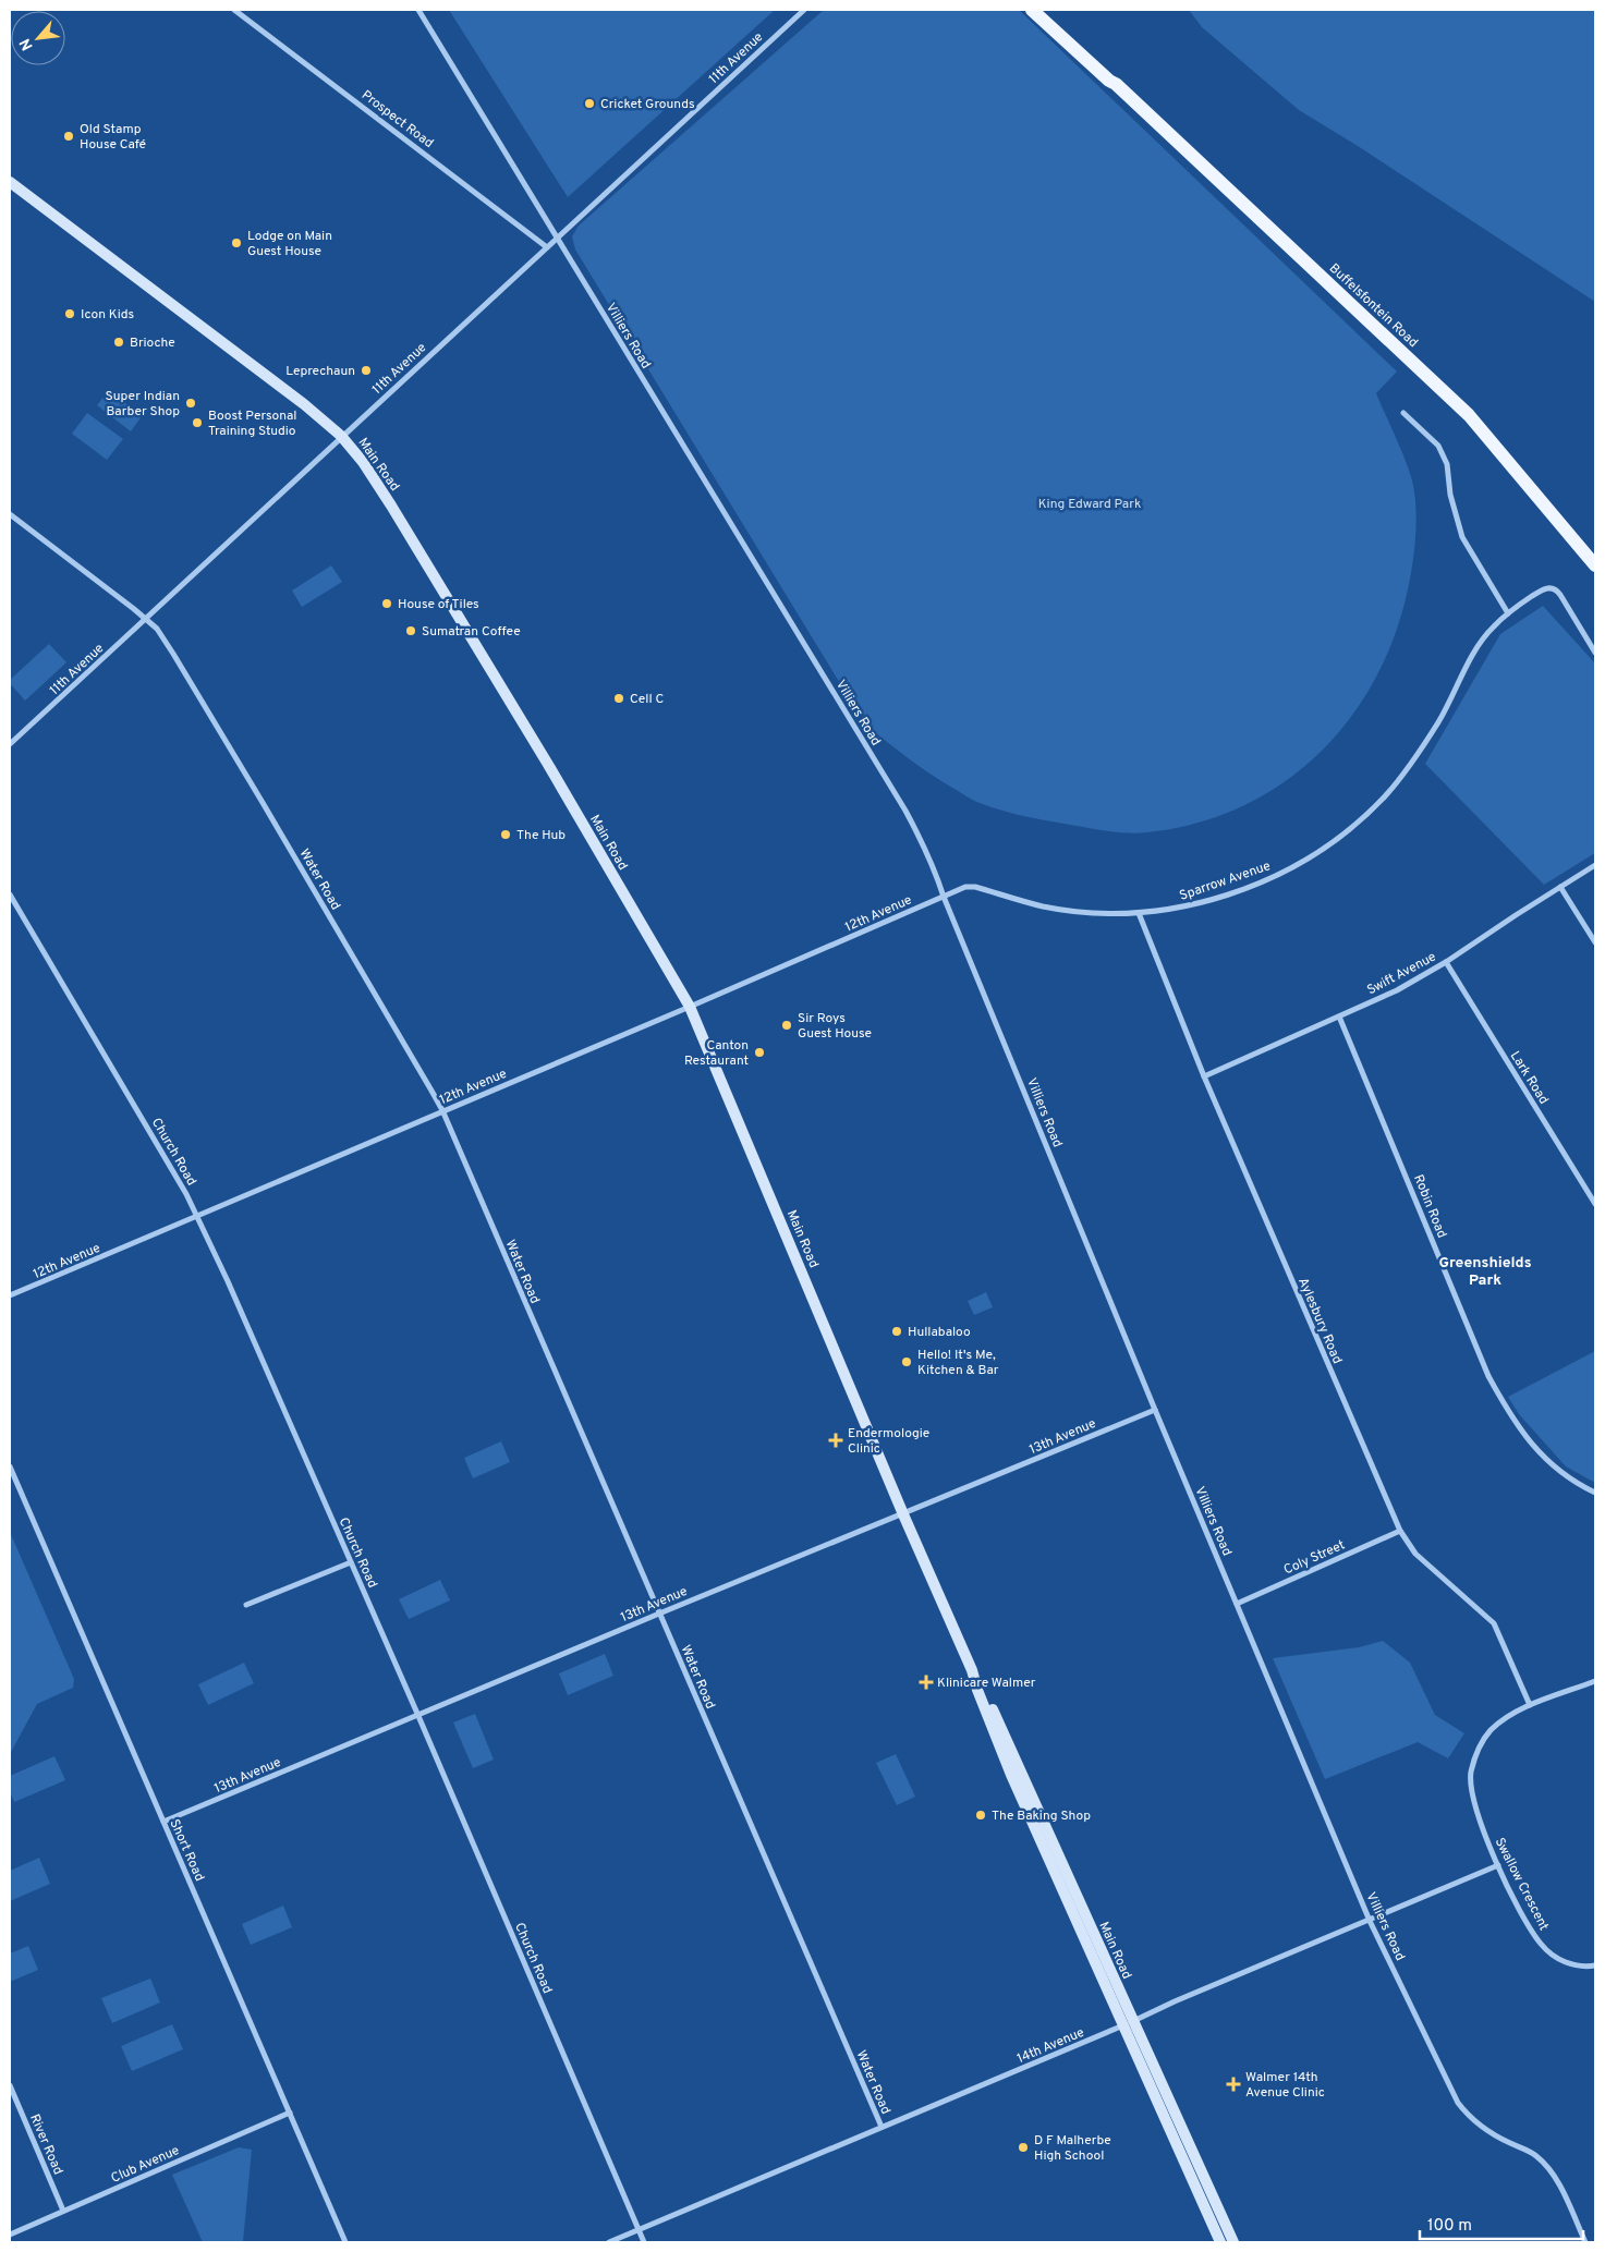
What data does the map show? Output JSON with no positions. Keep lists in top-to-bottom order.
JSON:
{
  "streets": {
    "main road": ["Buffelsfontein Road", "Main Road"],
    "street": [
      "11th Avenue",
      "Prospect Road",
      "Villiers Road",
      "Water Road",
      "Sparrow Avenue",
      "12th Avenue",
      "Swift Avenue",
      "Lark Road",
      "Church Road",
      "Robin Road",
      "Aylesbury Road",
      "13th Avenue",
      "Coly Street",
      "Short Road",
      "Swallow Crescent",
      "14th Avenue",
      "River Road",
      "Club Avenue"
    ]
  },
  "crossings": [
    ["11th Avenue", "Prospect Road"],
    ["11th Avenue", "Villiers Road"],
    ["11th Avenue", "Main Road"],
    ["11th Avenue", "Water Road"],
    ["Villiers Road", "Sparrow Avenue"],
    ["Villiers Road", "12th Avenue"],
    ["Villiers Road", "13th Avenue"],
    ["Villiers Road", "Coly Street"],
    ["Villiers Road", "14th Avenue"],
    ["Main Road", "12th Avenue"],
    ["Main Road", "13th Avenue"],
    ["Main Road", "14th Avenue"],
    ["Water Road", "12th Avenue"],
    ["Water Road", "13th Avenue"],
    ["Water Road", "14th Avenue"],
    ["Sparrow Avenue", "12th Avenue"],
    ["Sparrow Avenue", "Aylesbury Road"],
    ["12th Avenue", "Church Road"],
    ["Swift Avenue", "Lark Road"],
    ["Swift Avenue", "Robin Road"],
    ["Swift Avenue", "Aylesbury Road"],
    ["Church Road", "13th Avenue"],
    ["Church Road", "14th Avenue"],
    ["Aylesbury Road", "Coly Street"],
    ["Aylesbury Road", "Swallow Crescent"],
    ["13th Avenue", "Short Road"],
    ["Short Road", "Club Avenue"],
    ["Swallow Crescent", "14th Avenue"],
    ["River Road", "Club Avenue"]
  ],
  "districts": ["Greenshields Park"],
  "parks": ["King Edward Park"],
  "places": {
    "other": [
      "Cricket Grounds",
      "Old Stamp House Café",
      "Lodge on Main Guest House",
      "Icon Kids",
      "Brioche",
      "Leprechaun",
      "Super Indian Barber Shop",
      "Boost Personal Training Studio",
      "House of Tiles",
      "Sumatran Coffee",
      "Cell C",
      "The Hub",
      "Sir Roys Guest House",
      "Canton Restaurant",
      "Hullabaloo",
      "Hello! It's Me, Kitchen & Bar",
      "The Baking Shop",
      "D F Malherbe High School"
    ],
    "health": ["Endermologie Clinic", "Klinicare Walmer", "Walmer 14th Avenue Clinic"]
  },
  "scale_bar": "100 m",
  "north": "bottom left"
}
